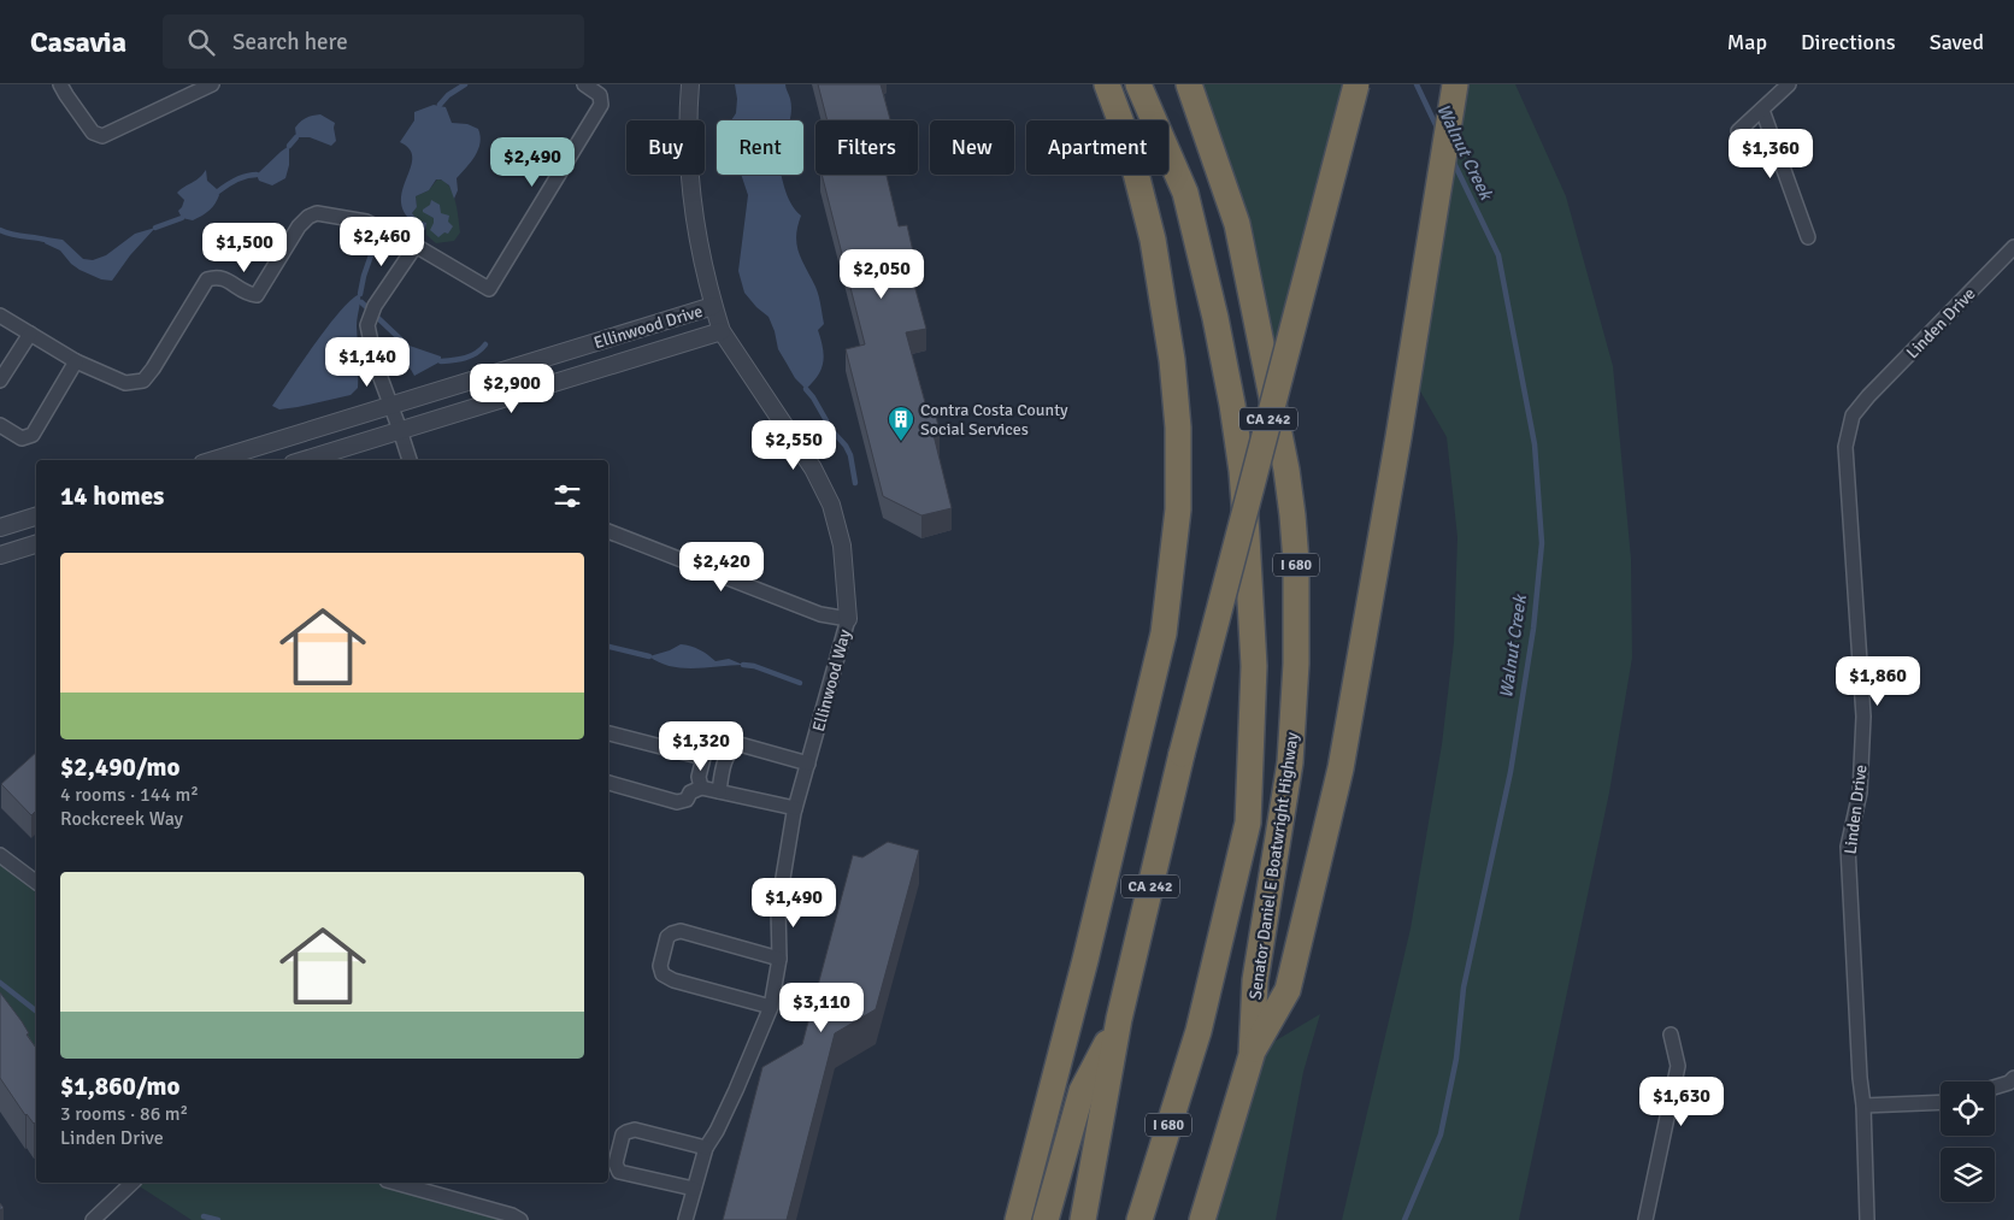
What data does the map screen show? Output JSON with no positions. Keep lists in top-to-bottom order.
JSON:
{
  "streets": {
    "highway": ["CA 242", "I 680", "Senator Daniel E Boatwright Highway"],
    "street": ["Linden Drive", "Ellinwood Drive", "Ellinwood Way"]
  },
  "crossings": [
    ["Ellinwood Drive", "Ellinwood Way"]
  ],
  "water": ["Walnut Creek"],
  "places": {
    "building": ["Contra Costa County Social Services"]
  },
  "page": {
    "header": "Casavia",
    "search": "Search here",
    "nav": ["Map", "Directions", "Saved"],
    "chip": [
      "Buy",
      "Rent",
      "Filters",
      "New",
      "Apartment"
    ],
    "price": [
      "$1,360",
      "$2,490",
      "$2,460",
      "$1,500",
      "$2,050",
      "$1,140",
      "$2,900",
      "$2,550",
      "$2,420",
      "$1,860",
      "$1,320",
      "$1,490",
      "$3,110",
      "$1,630"
    ],
    "heading": "14 homes",
    "list": [
      {
        "name": "$2,490/mo",
        "note": "4 rooms · 144 m² · Rockcreek Way"
      },
      {
        "name": "$1,860/mo",
        "note": "3 rooms · 86 m² · Linden Drive"
      }
    ]
  }
}
